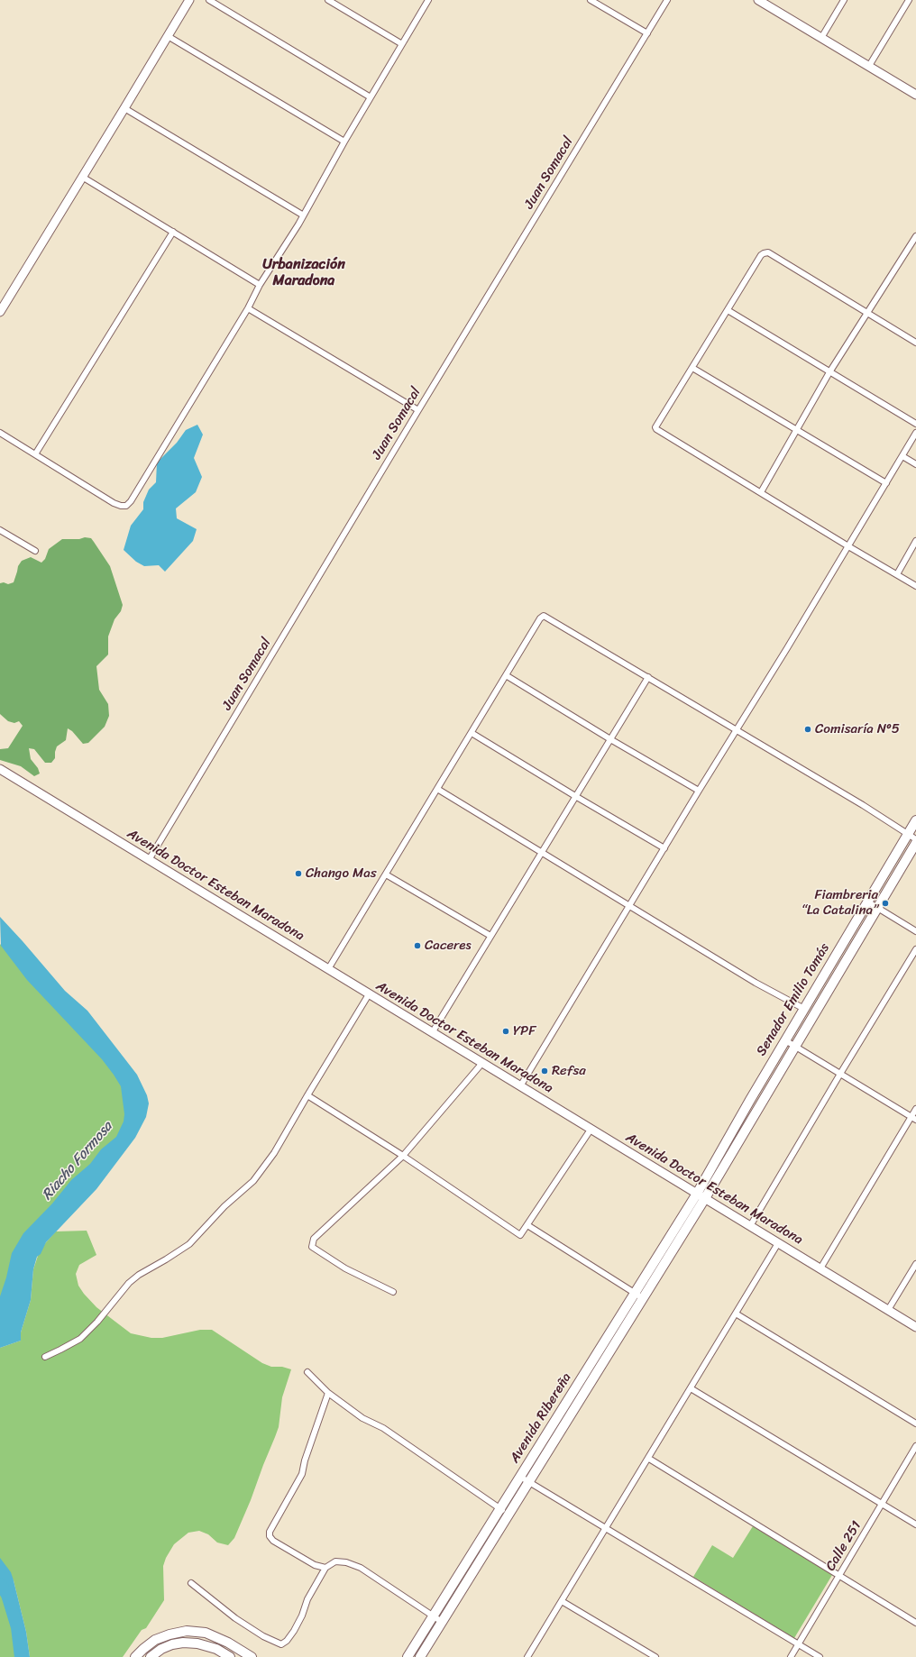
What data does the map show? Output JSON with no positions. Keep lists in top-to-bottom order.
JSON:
{
  "streets": {
    "main road": ["Avenida Doctor Esteban Maradona", "Senador Emilio Tomás", "Avenida Ribereña"],
    "street": ["Juan Somacal", "Calle 251"]
  },
  "crossings": [
    ["Juan Somacal", "Avenida Doctor Esteban Maradona"],
    ["Avenida Doctor Esteban Maradona", "Senador Emilio Tomás"],
    ["Avenida Doctor Esteban Maradona", "Avenida Ribereña"],
    ["Senador Emilio Tomás", "Avenida Ribereña"]
  ],
  "districts": ["Urbanización Maradona"],
  "water": ["Riacho Formosa"],
  "places": [
    "Comisaría Nº5",
    "Chango Mas",
    "Fiambreria “La Catalina”",
    "Caceres",
    "YPF",
    "Refsa"
  ]
}
